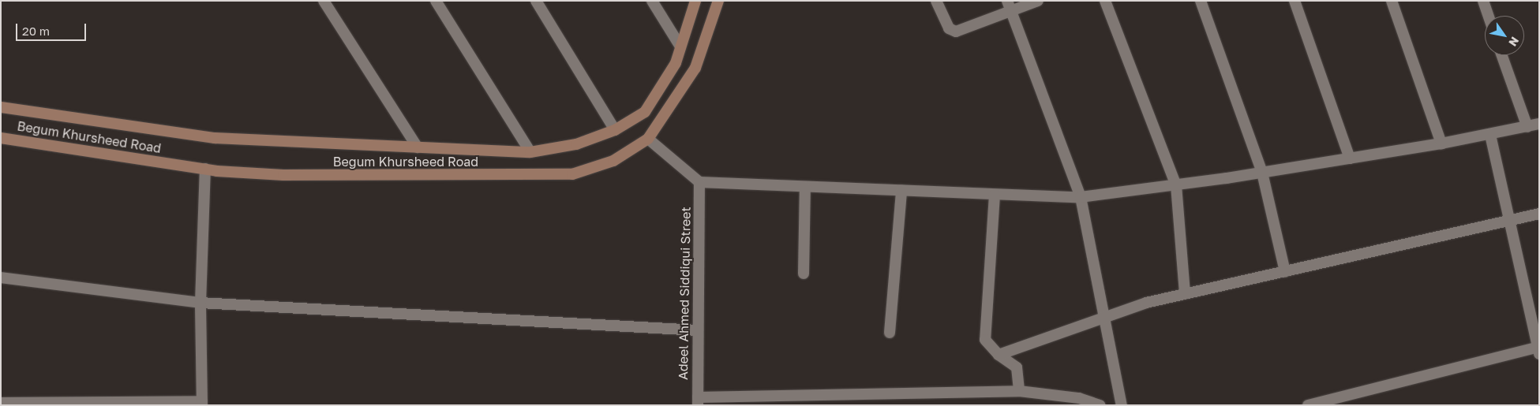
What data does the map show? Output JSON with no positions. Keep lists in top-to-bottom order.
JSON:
{
  "streets": {
    "main road": ["Begum Khursheed Road"],
    "street": ["Adeel Ahmed Siddiqui Street"]
  },
  "scale_bar": "20 m",
  "north": "bottom right"
}
